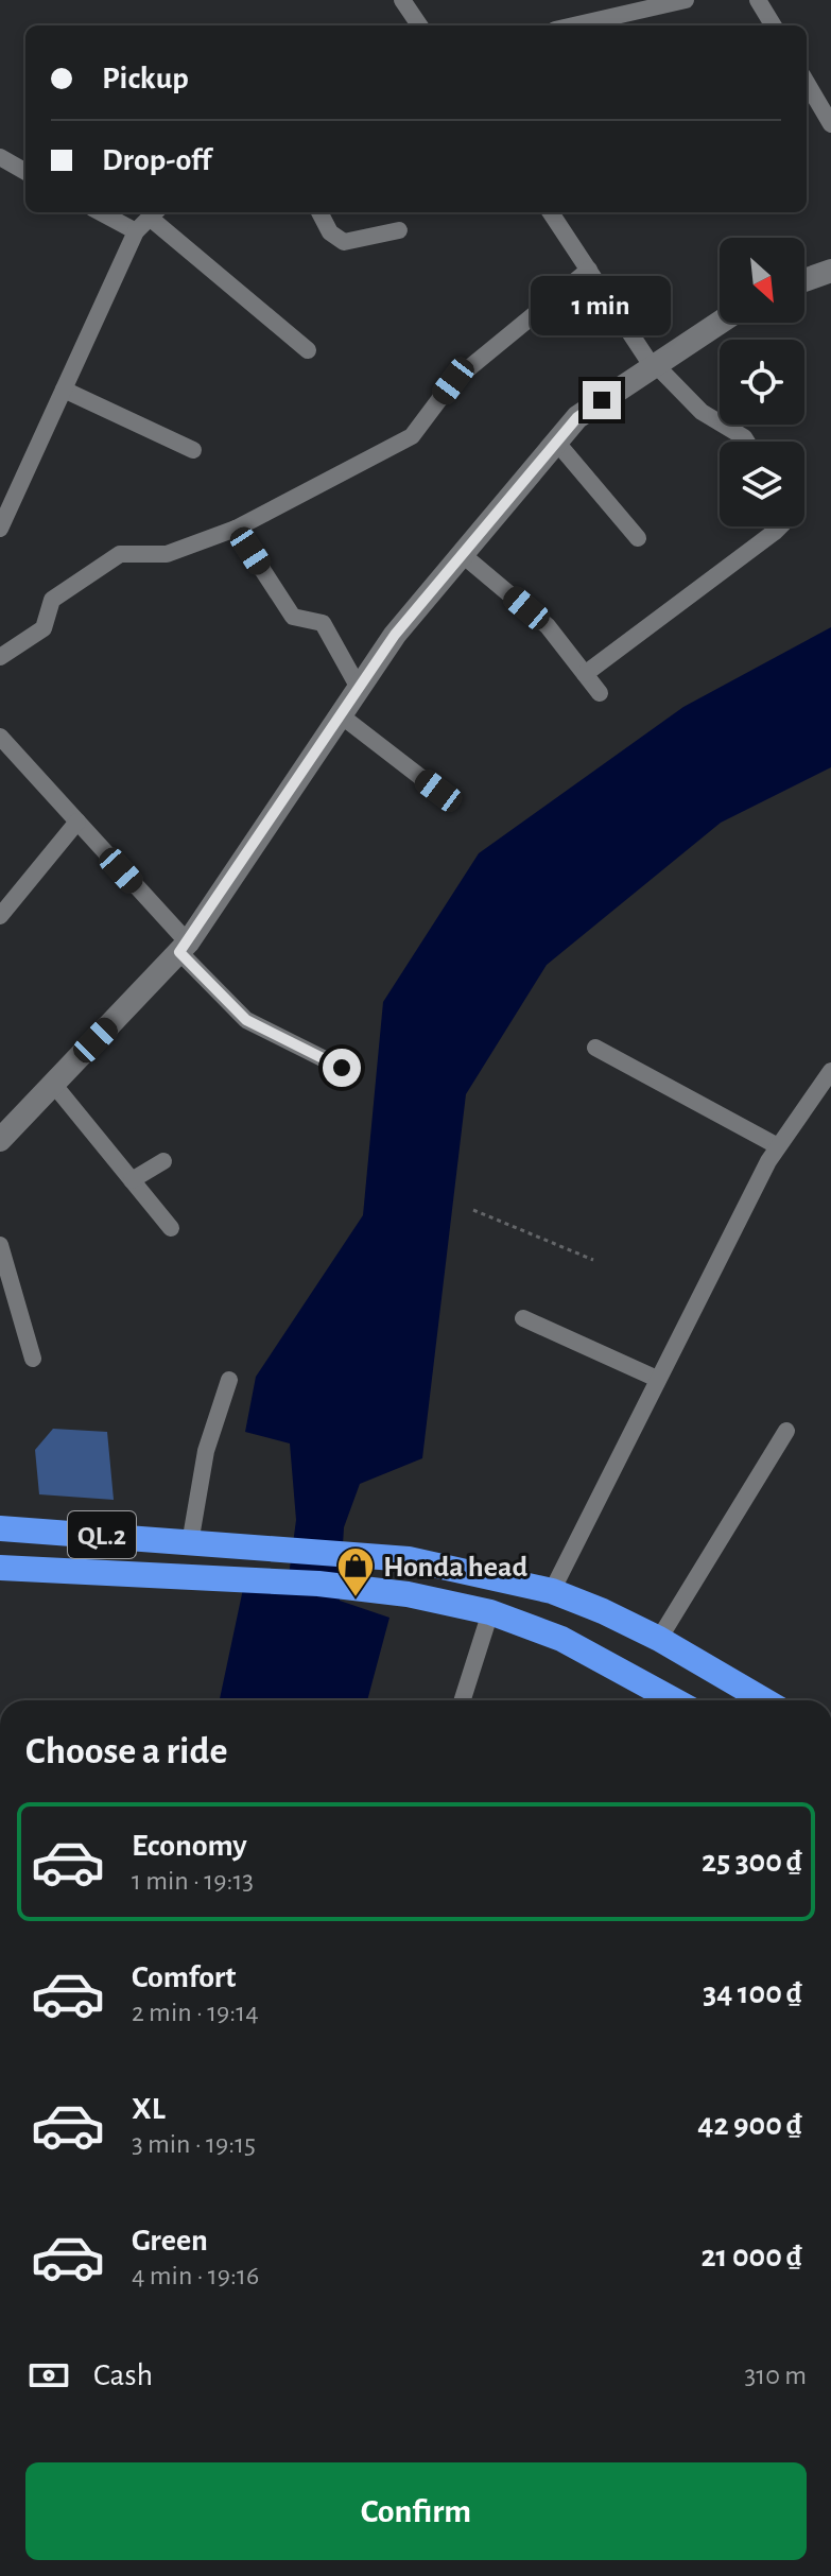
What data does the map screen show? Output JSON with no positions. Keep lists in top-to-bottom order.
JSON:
{
  "streets": {
    "highway": ["QL.2"]
  },
  "places": {
    "shop": ["Honda head"]
  },
  "north": "bottom right",
  "page": {
    "banner": ["Pickup", "Drop-off"],
    "bubble": "1 min",
    "heading": "Choose a ride",
    "list": [
      {
        "name": "Economy",
        "note": "1 min · 19:13",
        "value": "25 300 ₫"
      },
      {
        "name": "Comfort",
        "note": "2 min · 19:14",
        "value": "34 100 ₫"
      },
      {
        "name": "XL",
        "note": "3 min · 19:15",
        "value": "42 900 ₫"
      },
      {
        "name": "Green",
        "note": "4 min · 19:16",
        "value": "21 000 ₫"
      }
    ],
    "pay": ["Cash", "310 m"],
    "buttons": "Confirm"
  }
}
